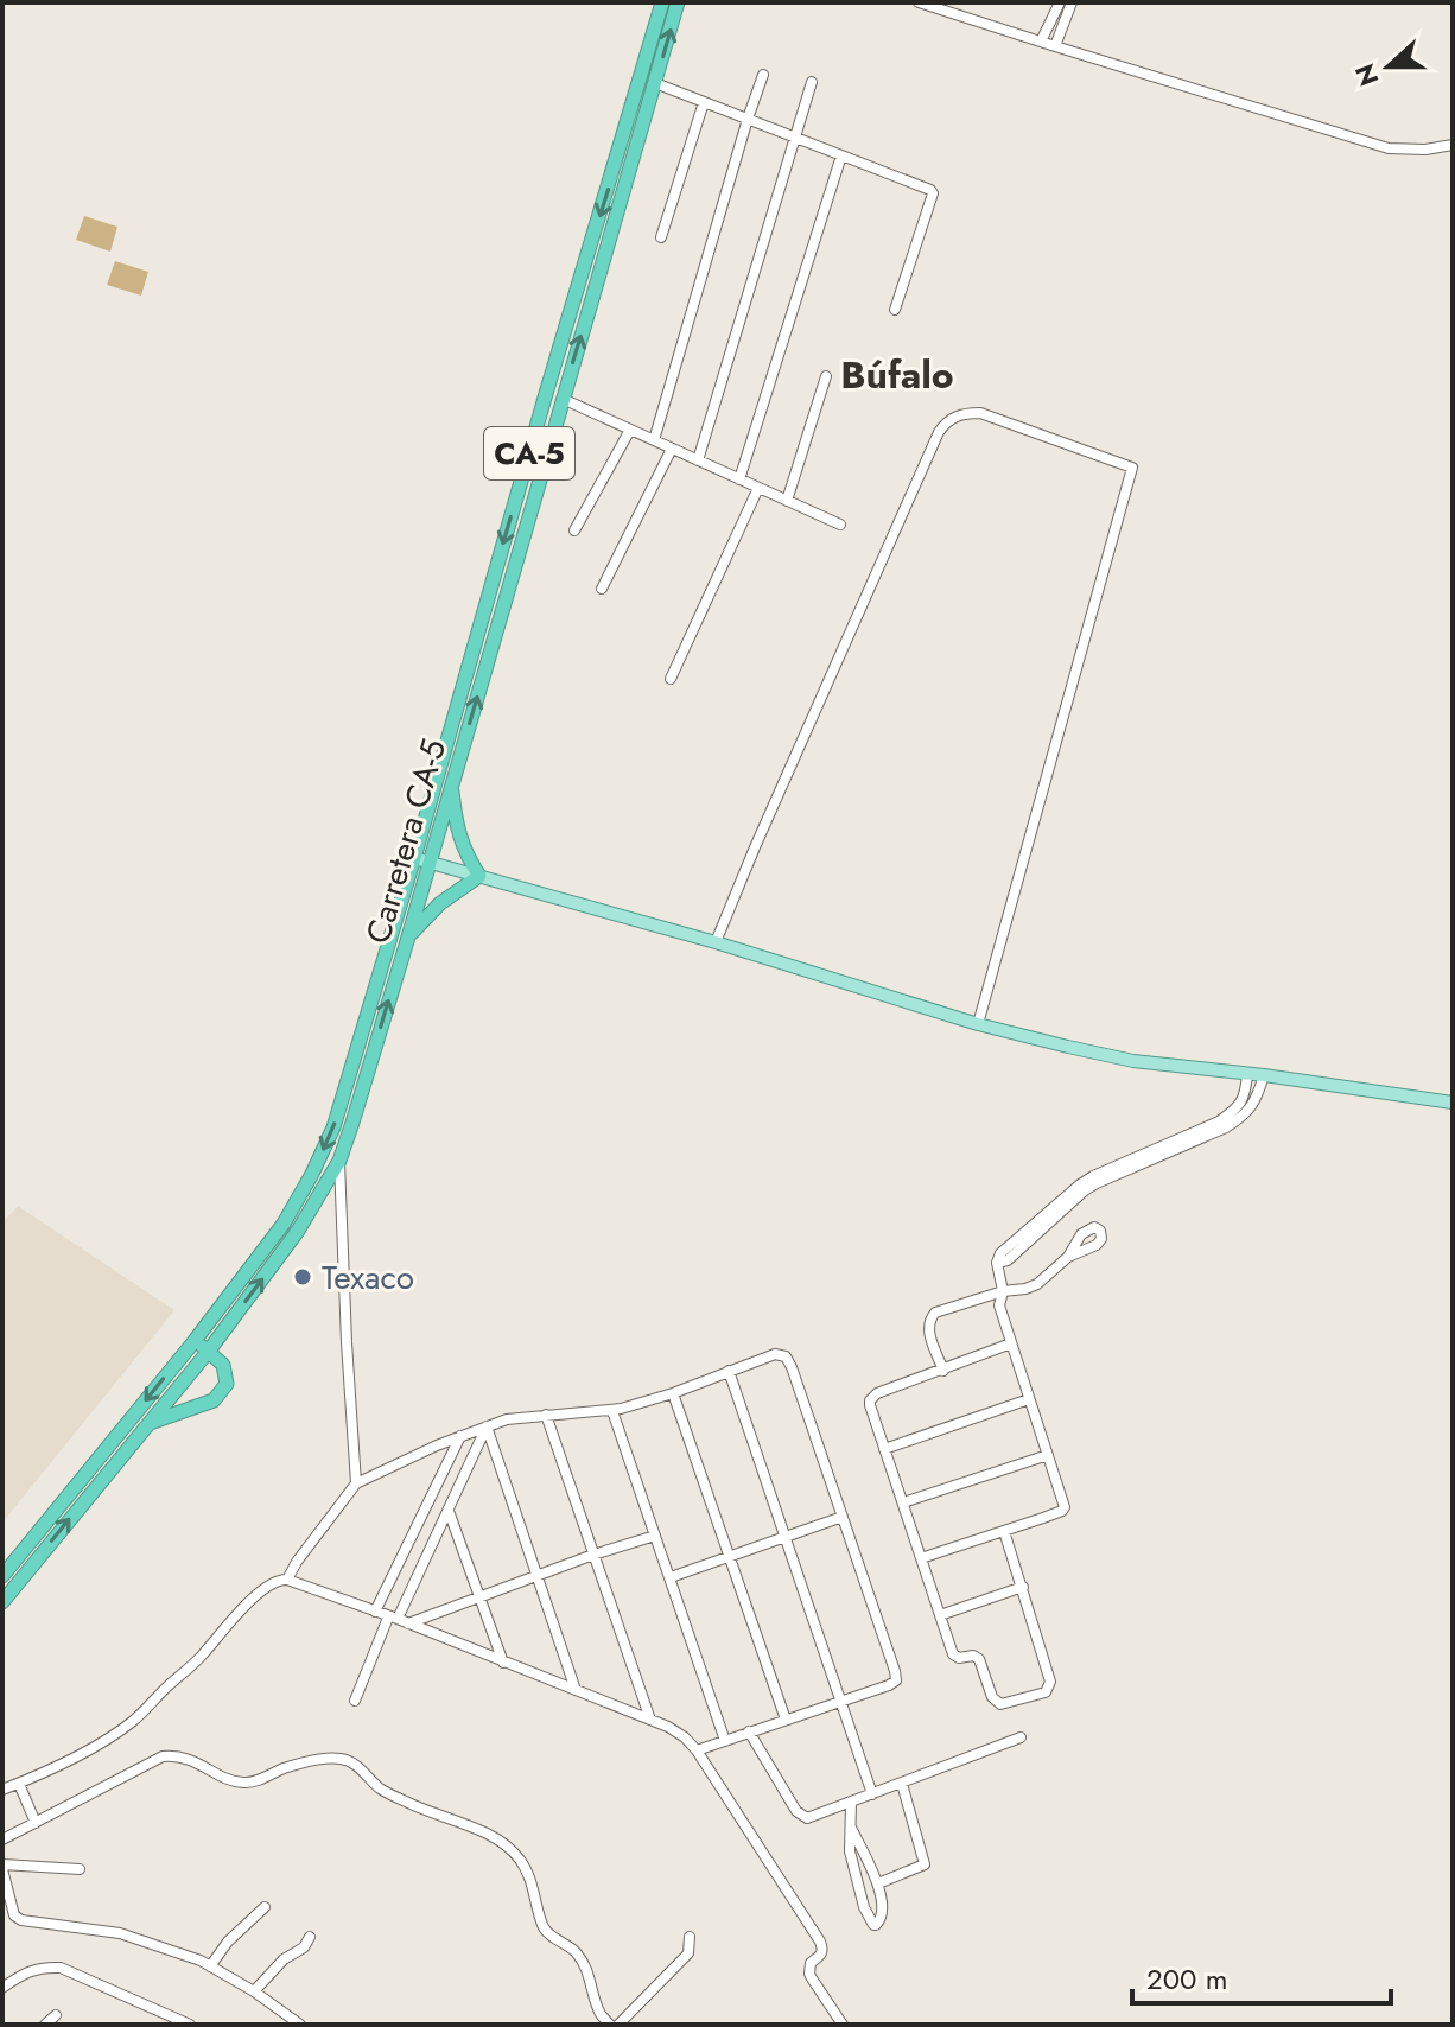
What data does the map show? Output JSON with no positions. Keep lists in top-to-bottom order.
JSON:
{
  "streets": {
    "highway": ["CA-5", "Carretera CA-5"]
  },
  "districts": ["Búfalo"],
  "places": ["Texaco"],
  "scale_bar": "200 m",
  "north": "left"
}
